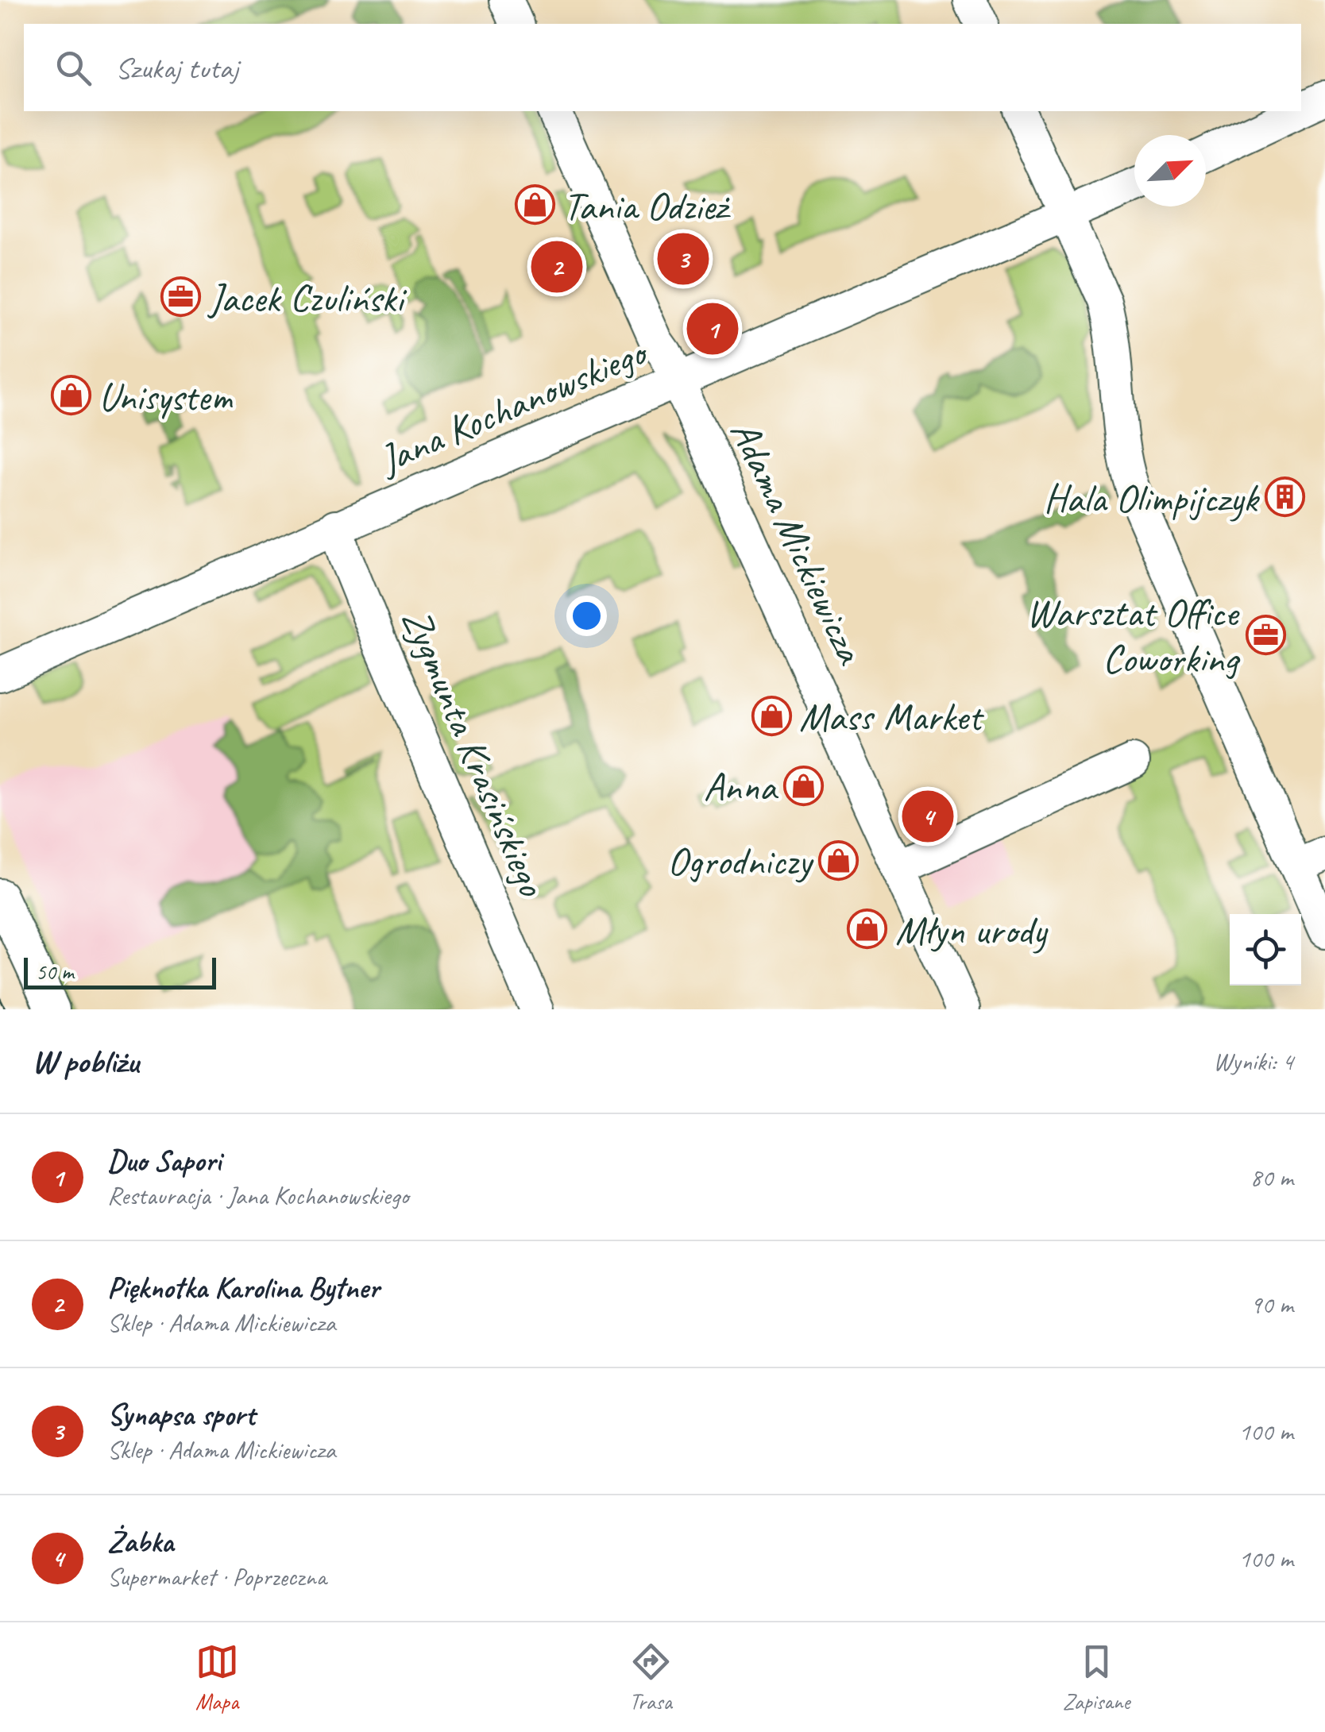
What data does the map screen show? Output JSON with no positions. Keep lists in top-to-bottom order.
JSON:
{
  "streets": {
    "street": ["Jana Kochanowskiego", "Adama Mickiewicza", "Zygmunta Krasińskiego"]
  },
  "crossings": [
    ["Jana Kochanowskiego", "Adama Mickiewicza"],
    ["Jana Kochanowskiego", "Zygmunta Krasińskiego"]
  ],
  "places": {
    "shop": [
      "Tania Odzież",
      "Unisystem",
      "Mass Market",
      "Anna",
      "Ogrodniczy",
      "Młyn urody"
    ],
    "office": ["Jacek Czuliński", "Warsztat Office Coworking"],
    "building": ["Hala Olimpijczyk"]
  },
  "scale_bar": "50 m",
  "north": "top right",
  "page": {
    "search": "Szukaj tutaj",
    "pins": [
      "3",
      "2",
      "1",
      "4"
    ],
    "scale": "50 m",
    "heading": ["W pobliżu", "Wyniki: 4"],
    "list": [
      {
        "mark": "1",
        "name": "Duo Sapori",
        "note": "Restauracja · Jana Kochanowskiego",
        "value": "80 m"
      },
      {
        "mark": "2",
        "name": "Pięknotka Karolina Bytner",
        "note": "Sklep · Adama Mickiewicza",
        "value": "90 m"
      },
      {
        "mark": "3",
        "name": "Synapsa sport",
        "note": "Sklep · Adama Mickiewicza",
        "value": "100 m"
      },
      {
        "mark": "4",
        "name": "Żabka",
        "note": "Supermarket · Poprzeczna",
        "value": "100 m"
      }
    ],
    "nav": ["Mapa", "Trasa", "Zapisane"]
  }
}
